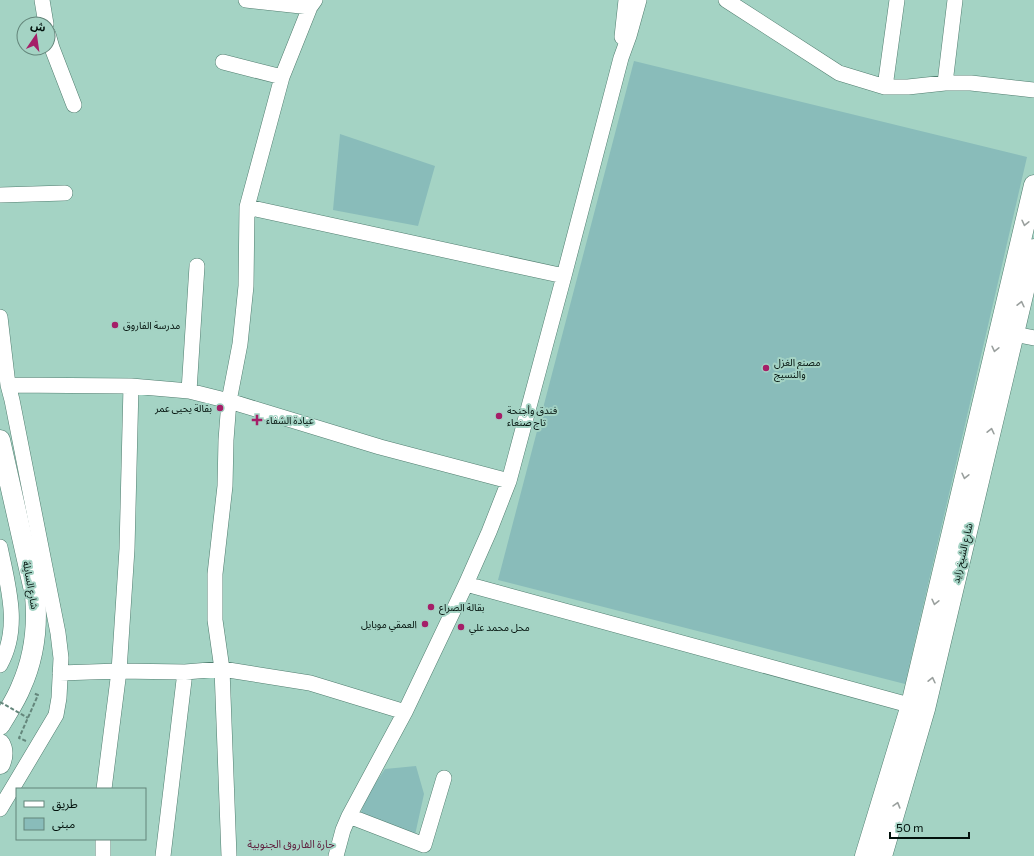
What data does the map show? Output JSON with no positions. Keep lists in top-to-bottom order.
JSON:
{
  "streets": {
    "main road": ["شارع الشيخ زايد", "شارع السايلة"]
  },
  "districts": ["حارة الفاروق الجنوبية"],
  "places": {
    "other": [
      "مدرسة الفاروق",
      "مصنع الغزل والنسيج",
      "بقالة يحيى عمر",
      "فندق وأجنحة تاج صنعاء",
      "بقالة الصراع",
      "العمقي موبايل",
      "محل محمد علي"
    ],
    "health": ["عيادة الشفاء"]
  },
  "legend": ["طريق", "مبنى"],
  "scale_bar": "50 m",
  "north": "top"
}
